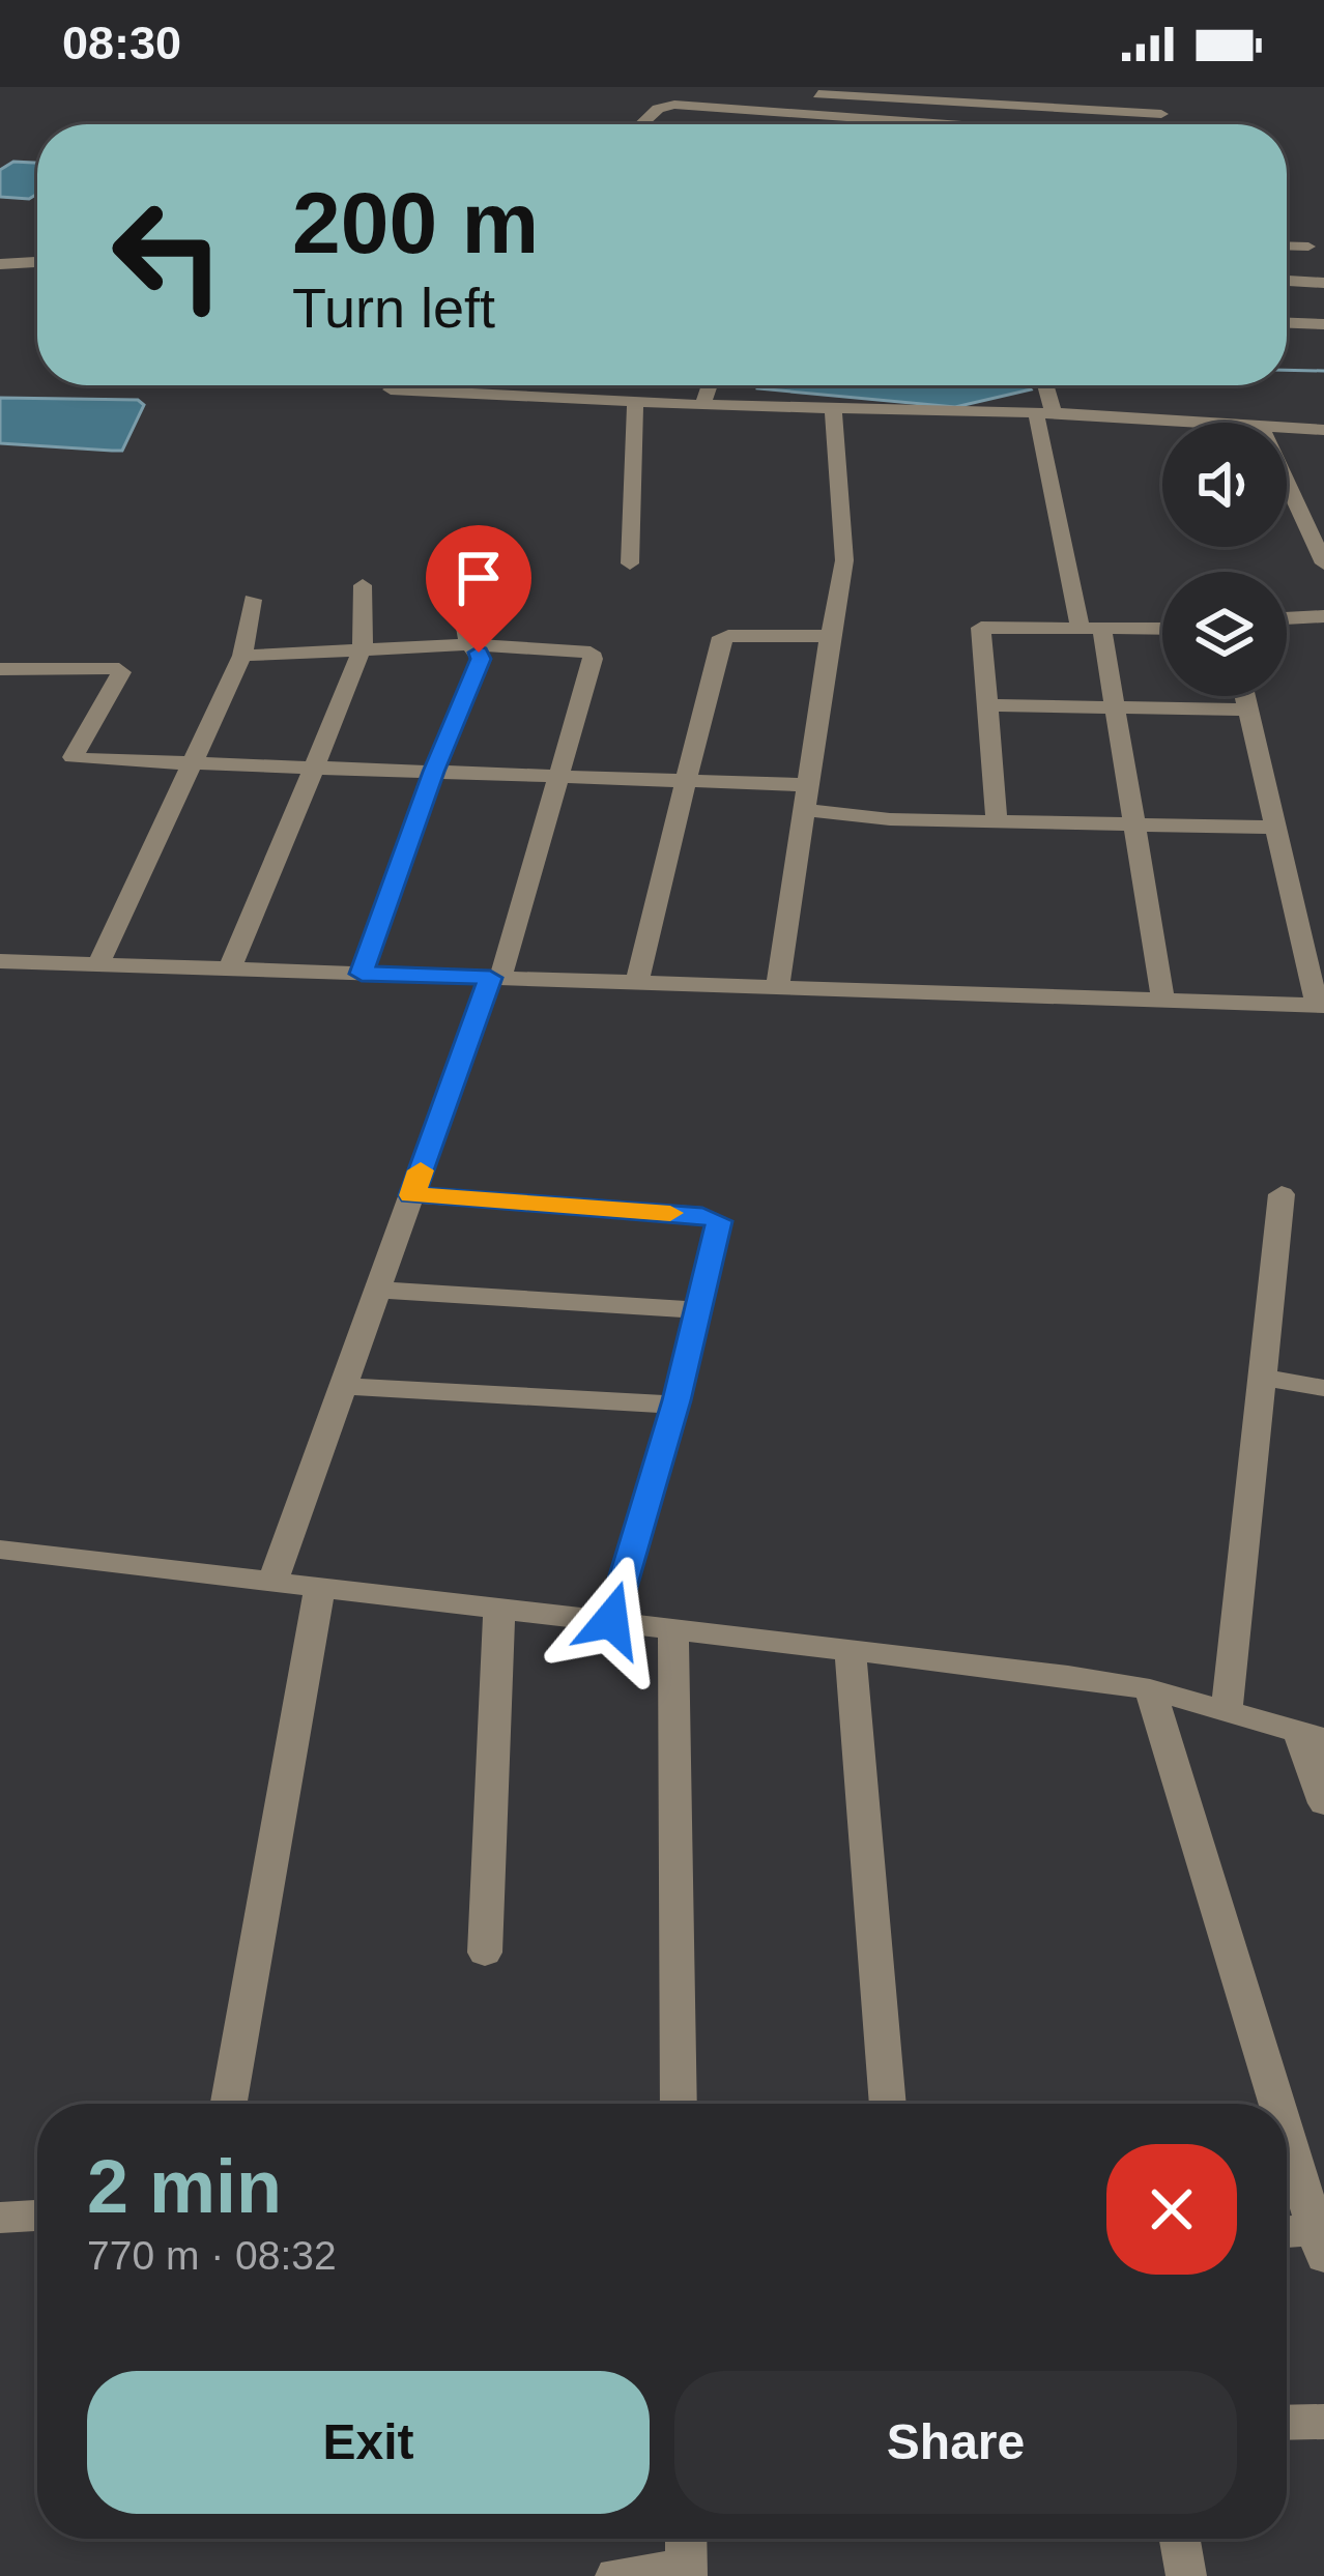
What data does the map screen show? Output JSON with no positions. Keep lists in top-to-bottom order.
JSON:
{
  "page": {
    "status": "08:30",
    "turn": ["200 m", "Turn left"],
    "heading": ["2 min", "770 m · 08:32"],
    "buttons": ["Exit", "Share"]
  }
}
